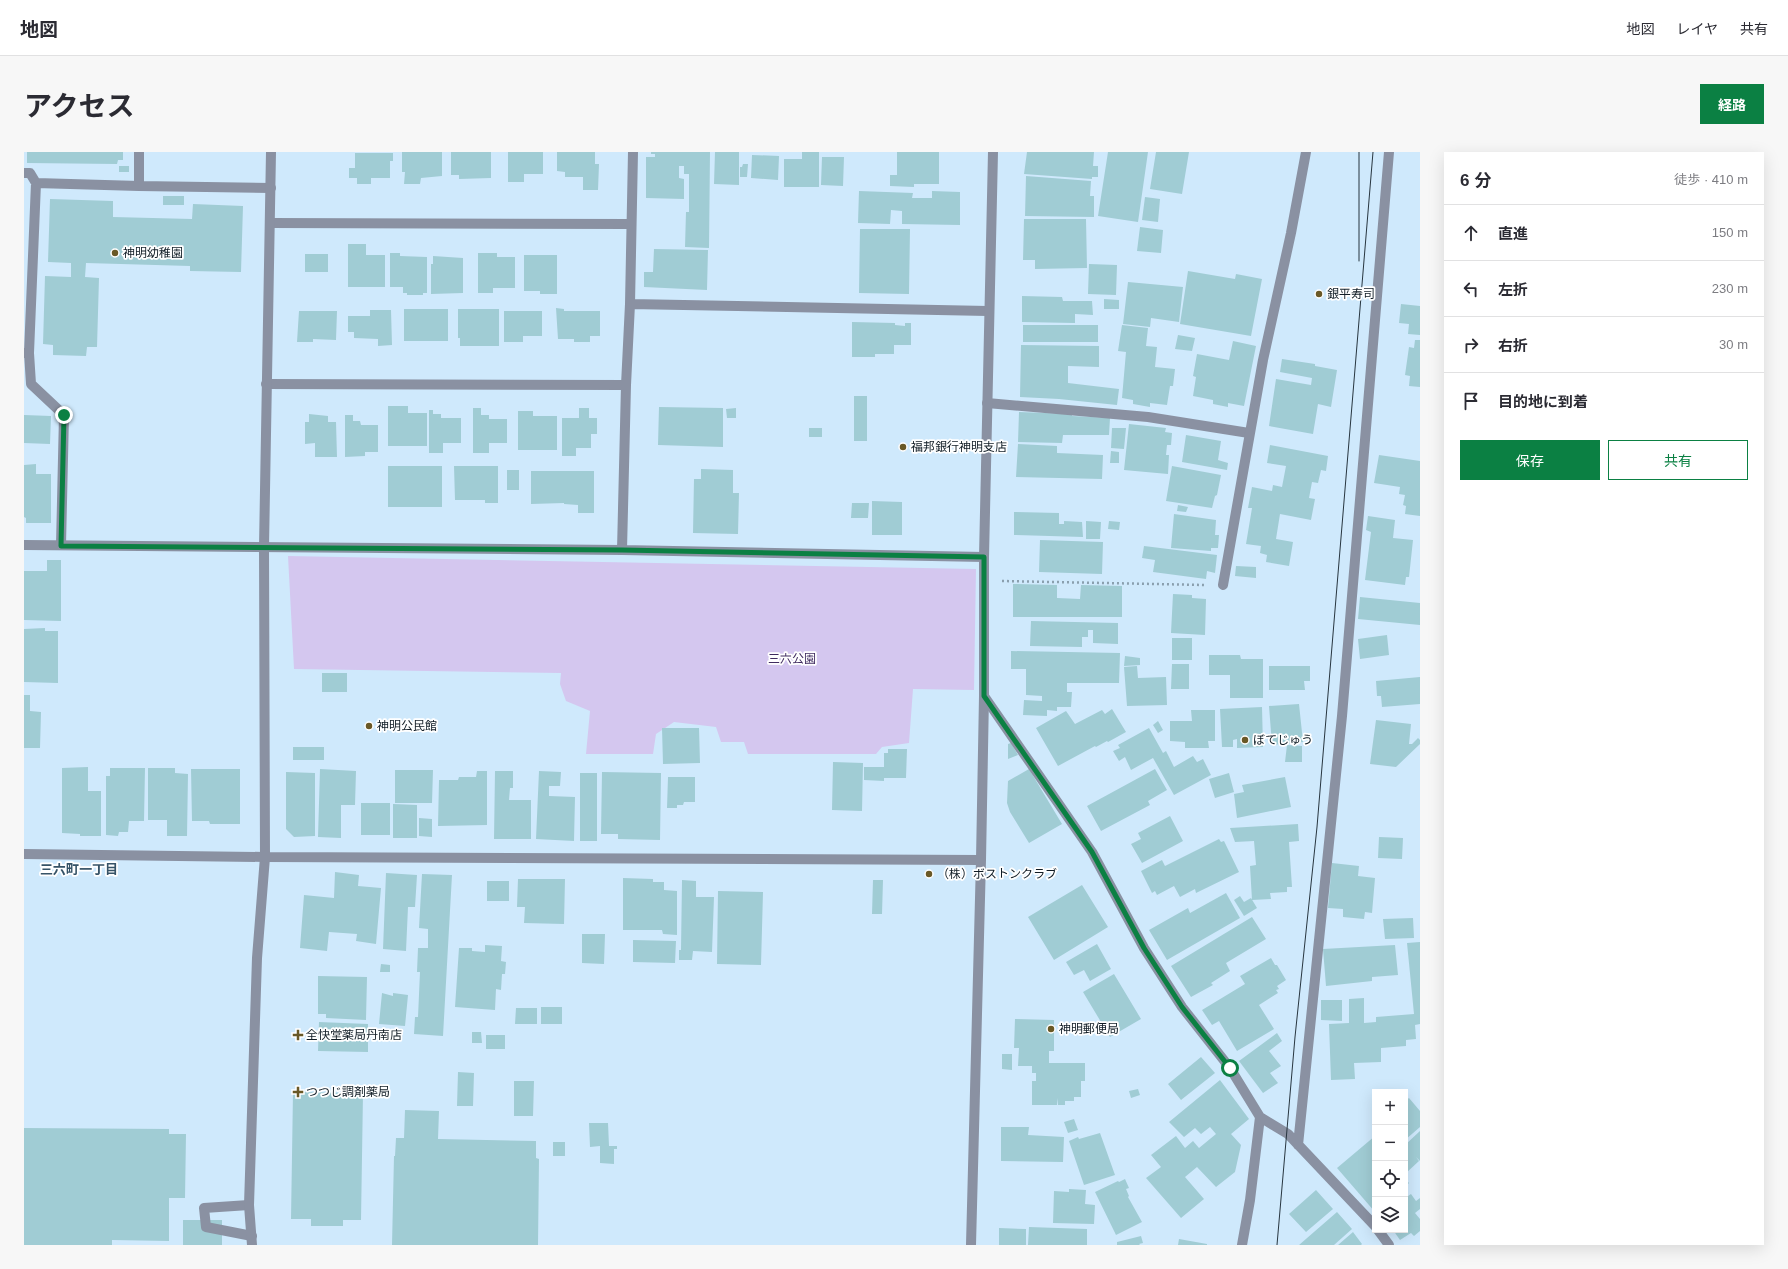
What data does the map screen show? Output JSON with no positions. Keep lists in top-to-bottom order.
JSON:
{
  "districts": ["三六町一丁目"],
  "parks": ["三六公園"],
  "places": {
    "other": [
      "神明幼稚園",
      "銀平寿司",
      "福邦銀行神明支店",
      "神明公民館",
      "ぼてじゅう",
      "（株）ボストンクラブ",
      "神明郵便局"
    ],
    "health": ["全快堂薬局丹南店", "つつじ調剤薬局"]
  },
  "page": {
    "header": "地図",
    "nav": ["地図", "レイヤ", "共有"],
    "title": "アクセス",
    "buttons": [
      "経路",
      ["保存", "共有"]
    ],
    "heading": ["6 分", "徒歩 · 410 m"],
    "list": [
      ["直進", "150 m"],
      ["左折", "230 m"],
      ["右折", "30 m"],
      "目的地に到着"
    ],
    "map_buttons": ["+", "−"]
  }
}
